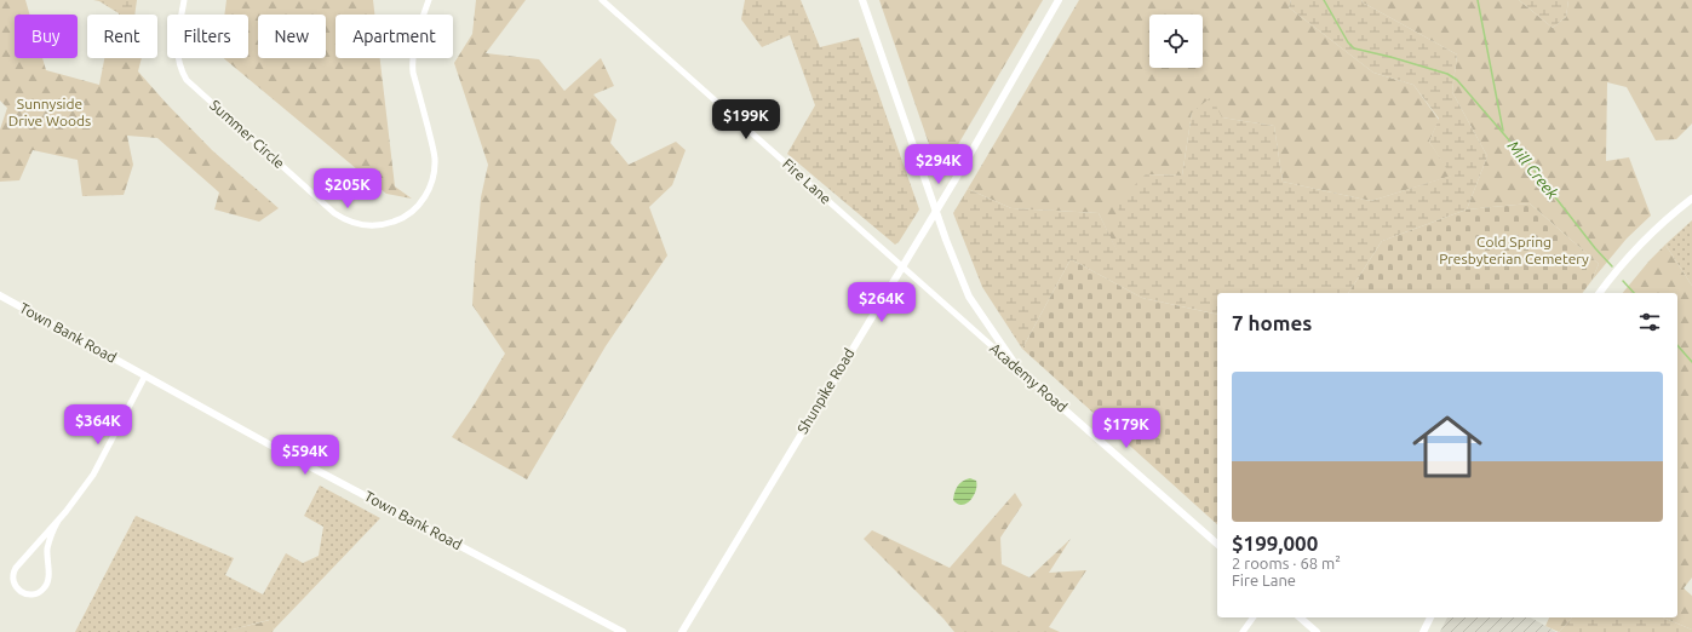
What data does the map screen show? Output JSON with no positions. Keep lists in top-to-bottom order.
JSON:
{
  "streets": {
    "street": [
      "Summer Circle",
      "Fire Lane",
      "Town Bank Road",
      "Academy Road",
      "Shunpike Road"
    ]
  },
  "crossings": [
    ["Fire Lane", "Academy Road"],
    ["Fire Lane", "Shunpike Road"],
    ["Academy Road", "Shunpike Road"]
  ],
  "water": ["Mill Creek"],
  "parks": ["Sunnyside Drive Woods", "Cold Spring Presbyterian Cemetery"],
  "page": {
    "chip": [
      "Buy",
      "Rent",
      "Filters",
      "New",
      "Apartment"
    ],
    "price": [
      "$199K",
      "$294K",
      "$205K",
      "$264K",
      "$364K",
      "$179K",
      "$594K"
    ],
    "heading": "7 homes",
    "list": [
      {
        "name": "$199,000",
        "note": "2 rooms · 68 m² · Fire Lane"
      }
    ]
  }
}
